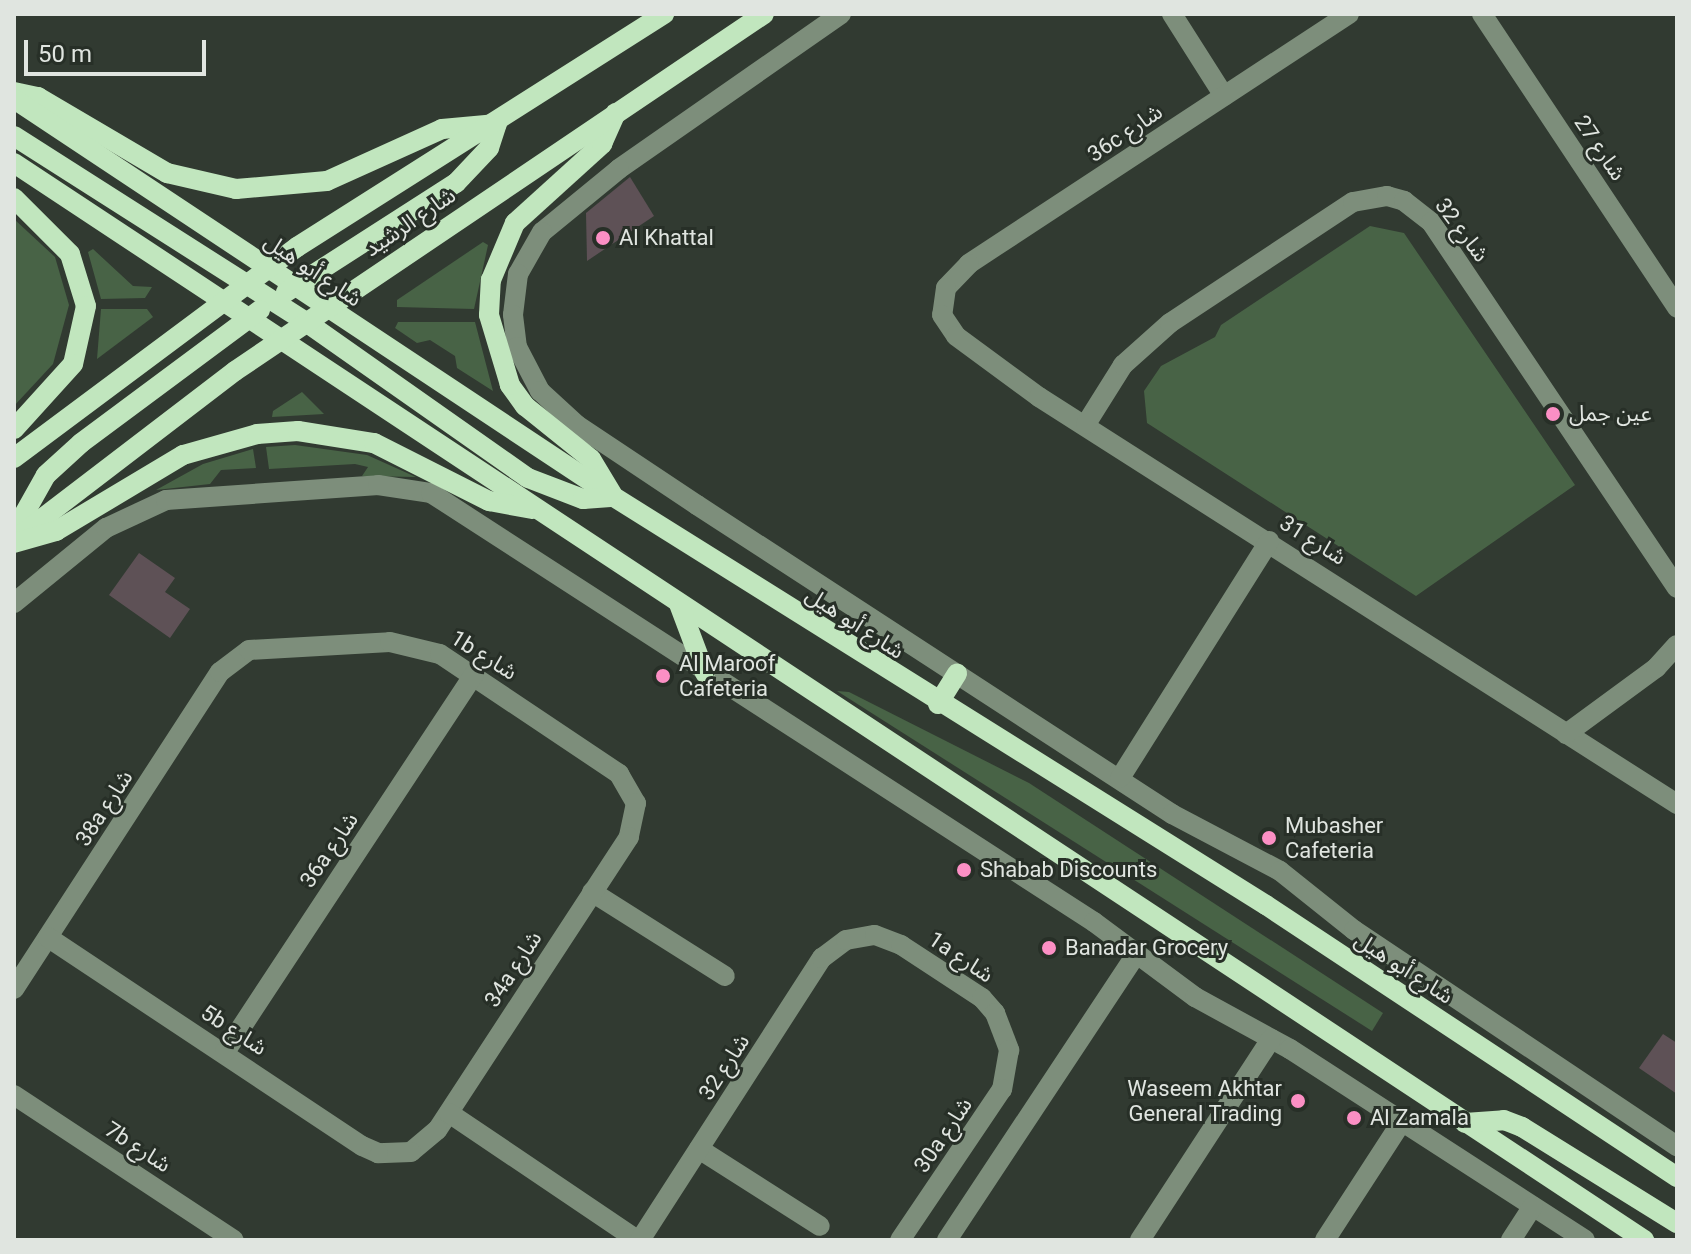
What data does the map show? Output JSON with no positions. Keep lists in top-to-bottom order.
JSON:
{
  "streets": {
    "main road": ["شارع الرشيد", "شارع أبو هيل"],
    "street": [
      "36c شارع",
      "شارع 27",
      "شارع 32",
      "شارع 31",
      "1b شارع",
      "38a شارع",
      "36a شارع",
      "1a شارع",
      "34a شارع",
      "5b شارع",
      "30a شارع",
      "7b شارع"
    ]
  },
  "crossings": [
    ["36c شارع", "شارع 31"],
    ["شارع الرشيد", "شارع أبو هيل"],
    ["شارع 32", "شارع 31"],
    ["شارع 32", "1a شارع"],
    ["1b شارع", "38a شارع"],
    ["1b شارع", "36a شارع"],
    ["1b شارع", "34a شارع"],
    ["38a شارع", "5b شارع"],
    ["36a شارع", "5b شارع"],
    ["1a شارع", "30a شارع"],
    ["34a شارع", "5b شارع"]
  ],
  "places": [
    "Al Khattal",
    "عين جمل",
    "Al Maroof Cafeteria",
    "Mubasher Cafeteria",
    "Shabab Discounts",
    "Banadar Grocery",
    "Waseem Akhtar General Trading",
    "Al Zamala"
  ],
  "scale_bar": "50 m"
}
